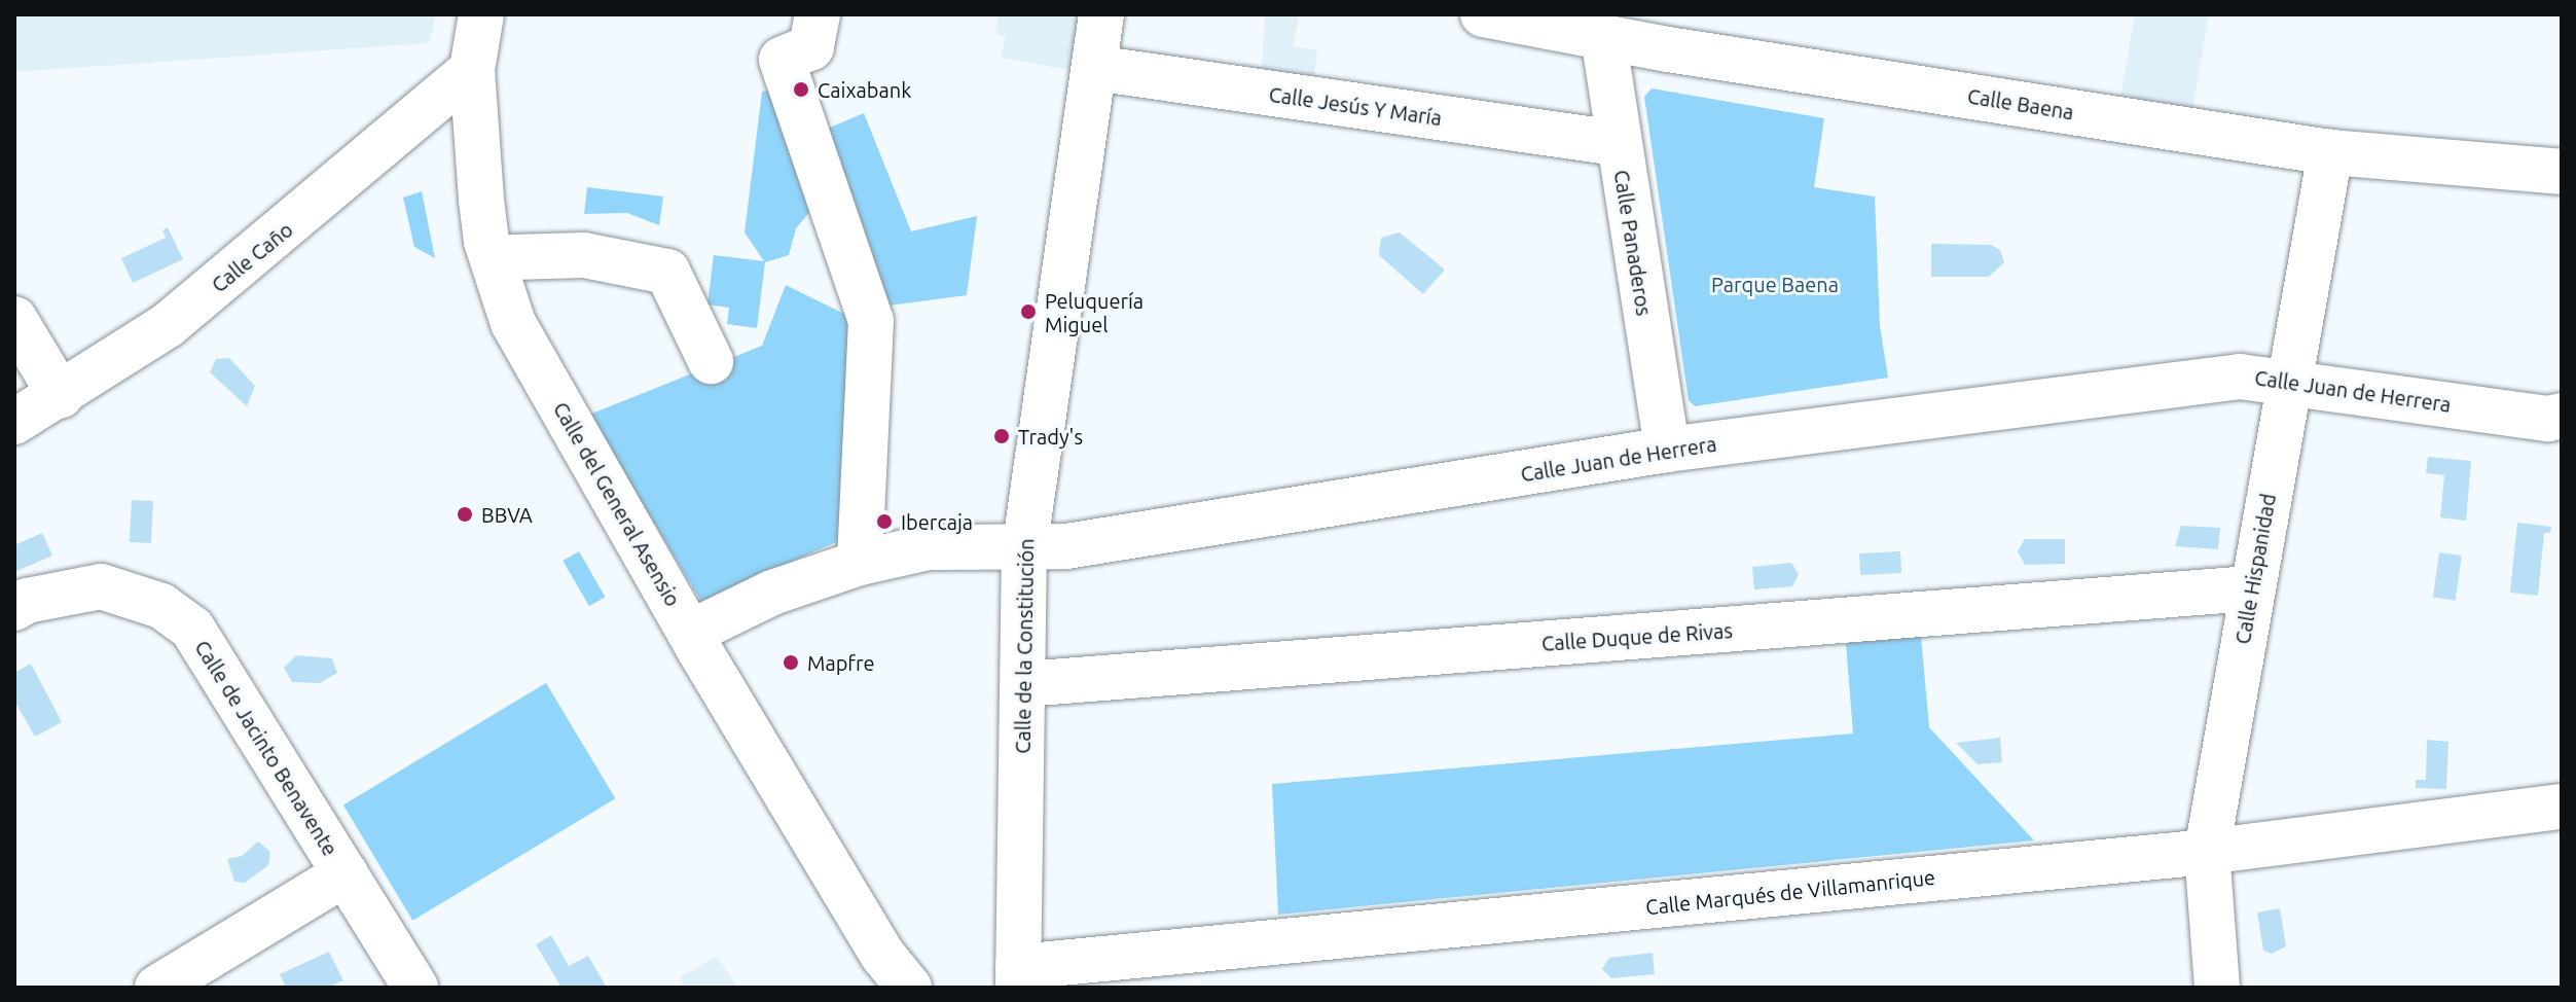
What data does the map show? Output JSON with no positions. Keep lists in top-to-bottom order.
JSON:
{
  "streets": {
    "street": [
      "Calle Baena",
      "Calle Jesús Y María",
      "Calle Panaderos",
      "Calle Caño",
      "Calle Juan de Herrera",
      "Calle del General Asensio",
      "Calle Hispanidad",
      "Calle Duque de Rivas",
      "Calle de la Constitución",
      "Calle de Jacinto Benavente",
      "Calle Marqués de Villamanrique"
    ]
  },
  "crossings": [
    ["Calle Baena", "Calle Panaderos"],
    ["Calle Baena", "Calle Hispanidad"],
    ["Calle Jesús Y María", "Calle Panaderos"],
    ["Calle Jesús Y María", "Calle de la Constitución"],
    ["Calle Panaderos", "Calle Juan de Herrera"],
    ["Calle Caño", "Calle del General Asensio"],
    ["Calle Juan de Herrera", "Calle del General Asensio"],
    ["Calle Juan de Herrera", "Calle Hispanidad"],
    ["Calle Juan de Herrera", "Calle de la Constitución"],
    ["Calle Hispanidad", "Calle Duque de Rivas"],
    ["Calle Hispanidad", "Calle Marqués de Villamanrique"],
    ["Calle Duque de Rivas", "Calle de la Constitución"],
    ["Calle de la Constitución", "Calle Marqués de Villamanrique"]
  ],
  "parks": ["Parque Baena"],
  "places": [
    "Caixabank",
    "Peluquería Miguel",
    "Trady's",
    "BBVA",
    "Ibercaja",
    "Mapfre"
  ]
}
